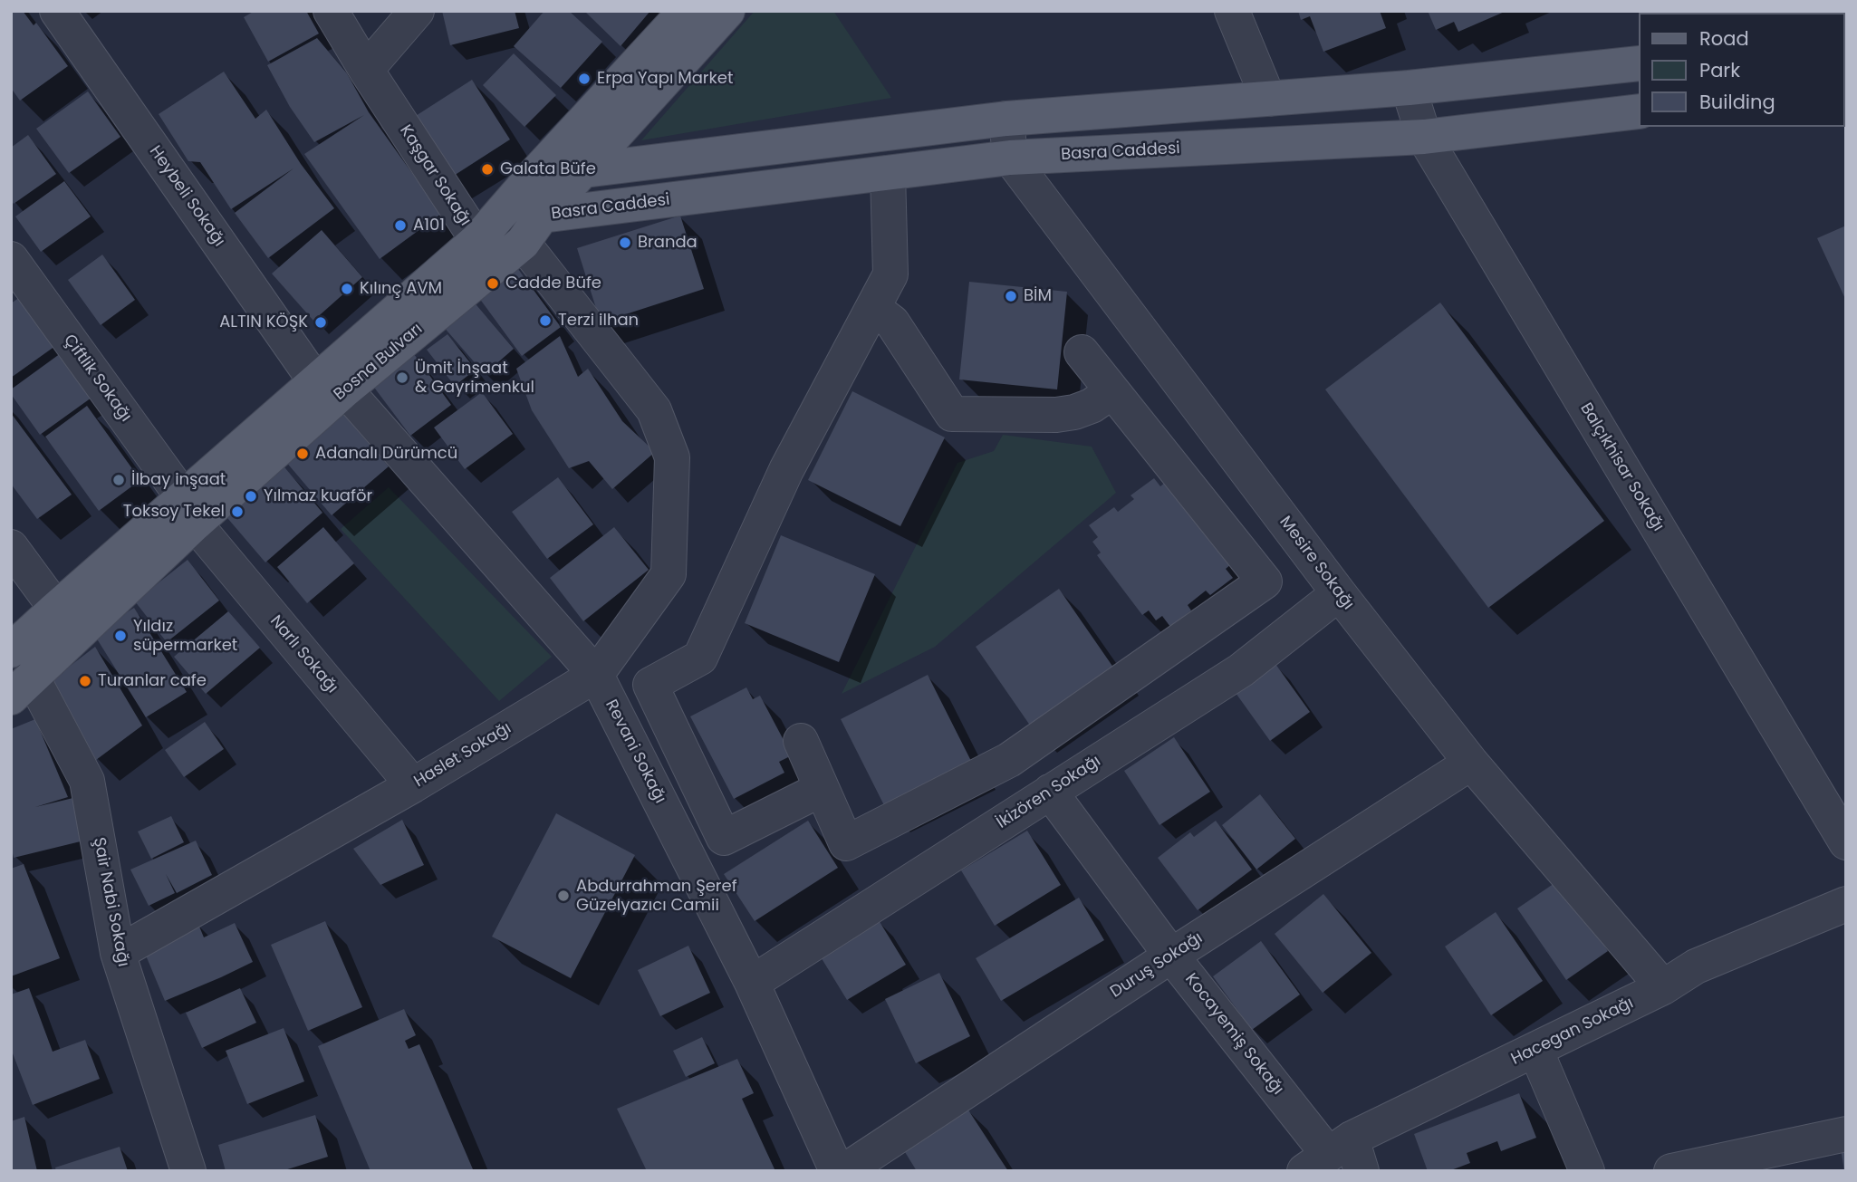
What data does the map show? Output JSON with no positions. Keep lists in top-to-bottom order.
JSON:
{
  "streets": {
    "main road": ["Basra Caddesi", "Bosna Bulvarı"],
    "street": [
      "Kaşgar Sokağı",
      "Heybeli Sokağı",
      "Çiftlik Sokağı",
      "Balçıkhisar Sokağı",
      "Mesire Sokağı",
      "Narlı Sokağı",
      "Revani Sokağı",
      "Haslet Sokağı",
      "İkizören Sokağı",
      "Şair Nabi Sokağı",
      "Duruş Sokağı",
      "Hacegan Sokağı",
      "Kocayemiş Sokağı"
    ]
  },
  "crossings": [
    ["Basra Caddesi", "Bosna Bulvarı"],
    ["Basra Caddesi", "Balçıkhisar Sokağı"],
    ["Basra Caddesi", "Mesire Sokağı"],
    ["Kaşgar Sokağı", "Bosna Bulvarı"],
    ["Kaşgar Sokağı", "Haslet Sokağı"],
    ["Heybeli Sokağı", "Bosna Bulvarı"],
    ["Heybeli Sokağı", "Revani Sokağı"],
    ["Bosna Bulvarı", "Çiftlik Sokağı"],
    ["Bosna Bulvarı", "Narlı Sokağı"],
    ["Bosna Bulvarı", "Revani Sokağı"],
    ["Bosna Bulvarı", "Haslet Sokağı"],
    ["Bosna Bulvarı", "Şair Nabi Sokağı"],
    ["Çiftlik Sokağı", "Narlı Sokağı"],
    ["Mesire Sokağı", "İkizören Sokağı"],
    ["Mesire Sokağı", "Duruş Sokağı"],
    ["Mesire Sokağı", "Hacegan Sokağı"],
    ["Narlı Sokağı", "Haslet Sokağı"],
    ["Revani Sokağı", "Haslet Sokağı"],
    ["Revani Sokağı", "İkizören Sokağı"],
    ["Haslet Sokağı", "Şair Nabi Sokağı"],
    ["İkizören Sokağı", "Kocayemiş Sokağı"],
    ["Duruş Sokağı", "Kocayemiş Sokağı"],
    ["Hacegan Sokağı", "Kocayemiş Sokağı"]
  ],
  "places": [
    "Erpa Yapı Market",
    "Galata Büfe",
    "A101",
    "Branda",
    "Cadde Büfe",
    "Kılınç AVM",
    "BİM",
    "Terzi ilhan",
    "ALTIN KÖŞK",
    "Ümit İnşaat & Gayrimenkul",
    "Adanalı Dürümcü",
    "İlbay inşaat",
    "Yılmaz kuaför",
    "Toksoy Tekel",
    "Yıldız süpermarket",
    "Turanlar cafe",
    "Abdurrahman Şeref Güzelyazıcı Camii"
  ],
  "legend": ["Road", "Park", "Building"]
}
